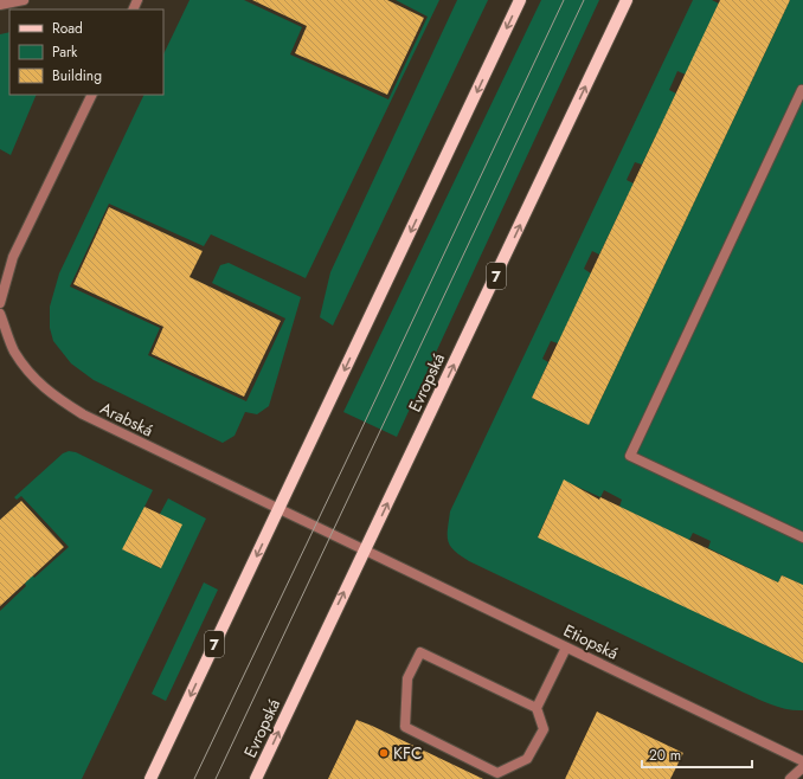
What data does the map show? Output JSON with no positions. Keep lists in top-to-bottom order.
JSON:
{
  "streets": {
    "main road": ["7", "Evropská"],
    "street": ["Arabská", "Etiopská"]
  },
  "crossings": [
    ["7", "Arabská"],
    ["Evropská", "Arabská"],
    ["Evropská", "Etiopská"],
    ["Arabská", "Etiopská"]
  ],
  "places": ["KFC"],
  "legend": ["Road", "Park", "Building"],
  "scale_bar": "20 m"
}
